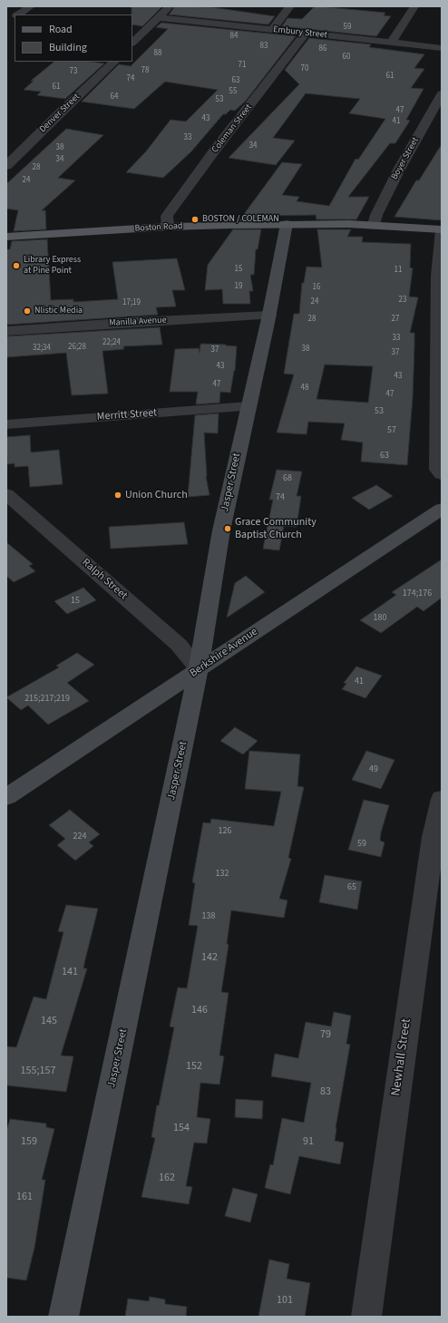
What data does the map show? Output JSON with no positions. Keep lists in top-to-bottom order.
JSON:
{
  "streets": {
    "main road": ["Boston Road", "Jasper Street", "Berkshire Avenue"],
    "street": [
      "Embury Street",
      "Denver Street",
      "Coleman Street",
      "Boyer Street",
      "Manilla Avenue",
      "Merritt Street",
      "Ralph Street",
      "Newhall Street"
    ]
  },
  "crossings": [
    ["Embury Street", "Coleman Street"],
    ["Coleman Street", "Boston Road"],
    ["Boyer Street", "Boston Road"],
    ["Boston Road", "Jasper Street"],
    ["Manilla Avenue", "Jasper Street"],
    ["Merritt Street", "Jasper Street"],
    ["Jasper Street", "Ralph Street"],
    ["Jasper Street", "Berkshire Avenue"],
    ["Ralph Street", "Berkshire Avenue"]
  ],
  "places": [
    "BOSTON / COLEMAN",
    "Library Express at Pine Point",
    "Nlistic Media",
    "Union Church",
    "Grace Community Baptist Church"
  ],
  "house_numbers": [
    "59",
    "84",
    "83",
    "86",
    "88",
    "60",
    "71",
    "70",
    "78",
    "73",
    "61",
    "74",
    "63",
    "61",
    "55",
    "64",
    "53",
    "47",
    "43",
    "41",
    "33",
    "34",
    "38",
    "34",
    "28",
    "24",
    "15",
    "11",
    "19",
    "16",
    "23",
    "24",
    "17;19",
    "28",
    "27",
    "33",
    "22;24",
    "26;28",
    "32;34",
    "38",
    "37",
    "37",
    "43",
    "43",
    "47",
    "48",
    "47",
    "53",
    "57",
    "63",
    "68",
    "74",
    "174;176",
    "15",
    "180",
    "41",
    "215;217;219",
    "49",
    "126",
    "224",
    "59",
    "132",
    "65",
    "138",
    "142",
    "141",
    "146",
    "145",
    "79",
    "152",
    "155;157",
    "83",
    "154",
    "159",
    "91",
    "162",
    "161",
    "101"
  ],
  "legend": ["Road", "Building"]
}
